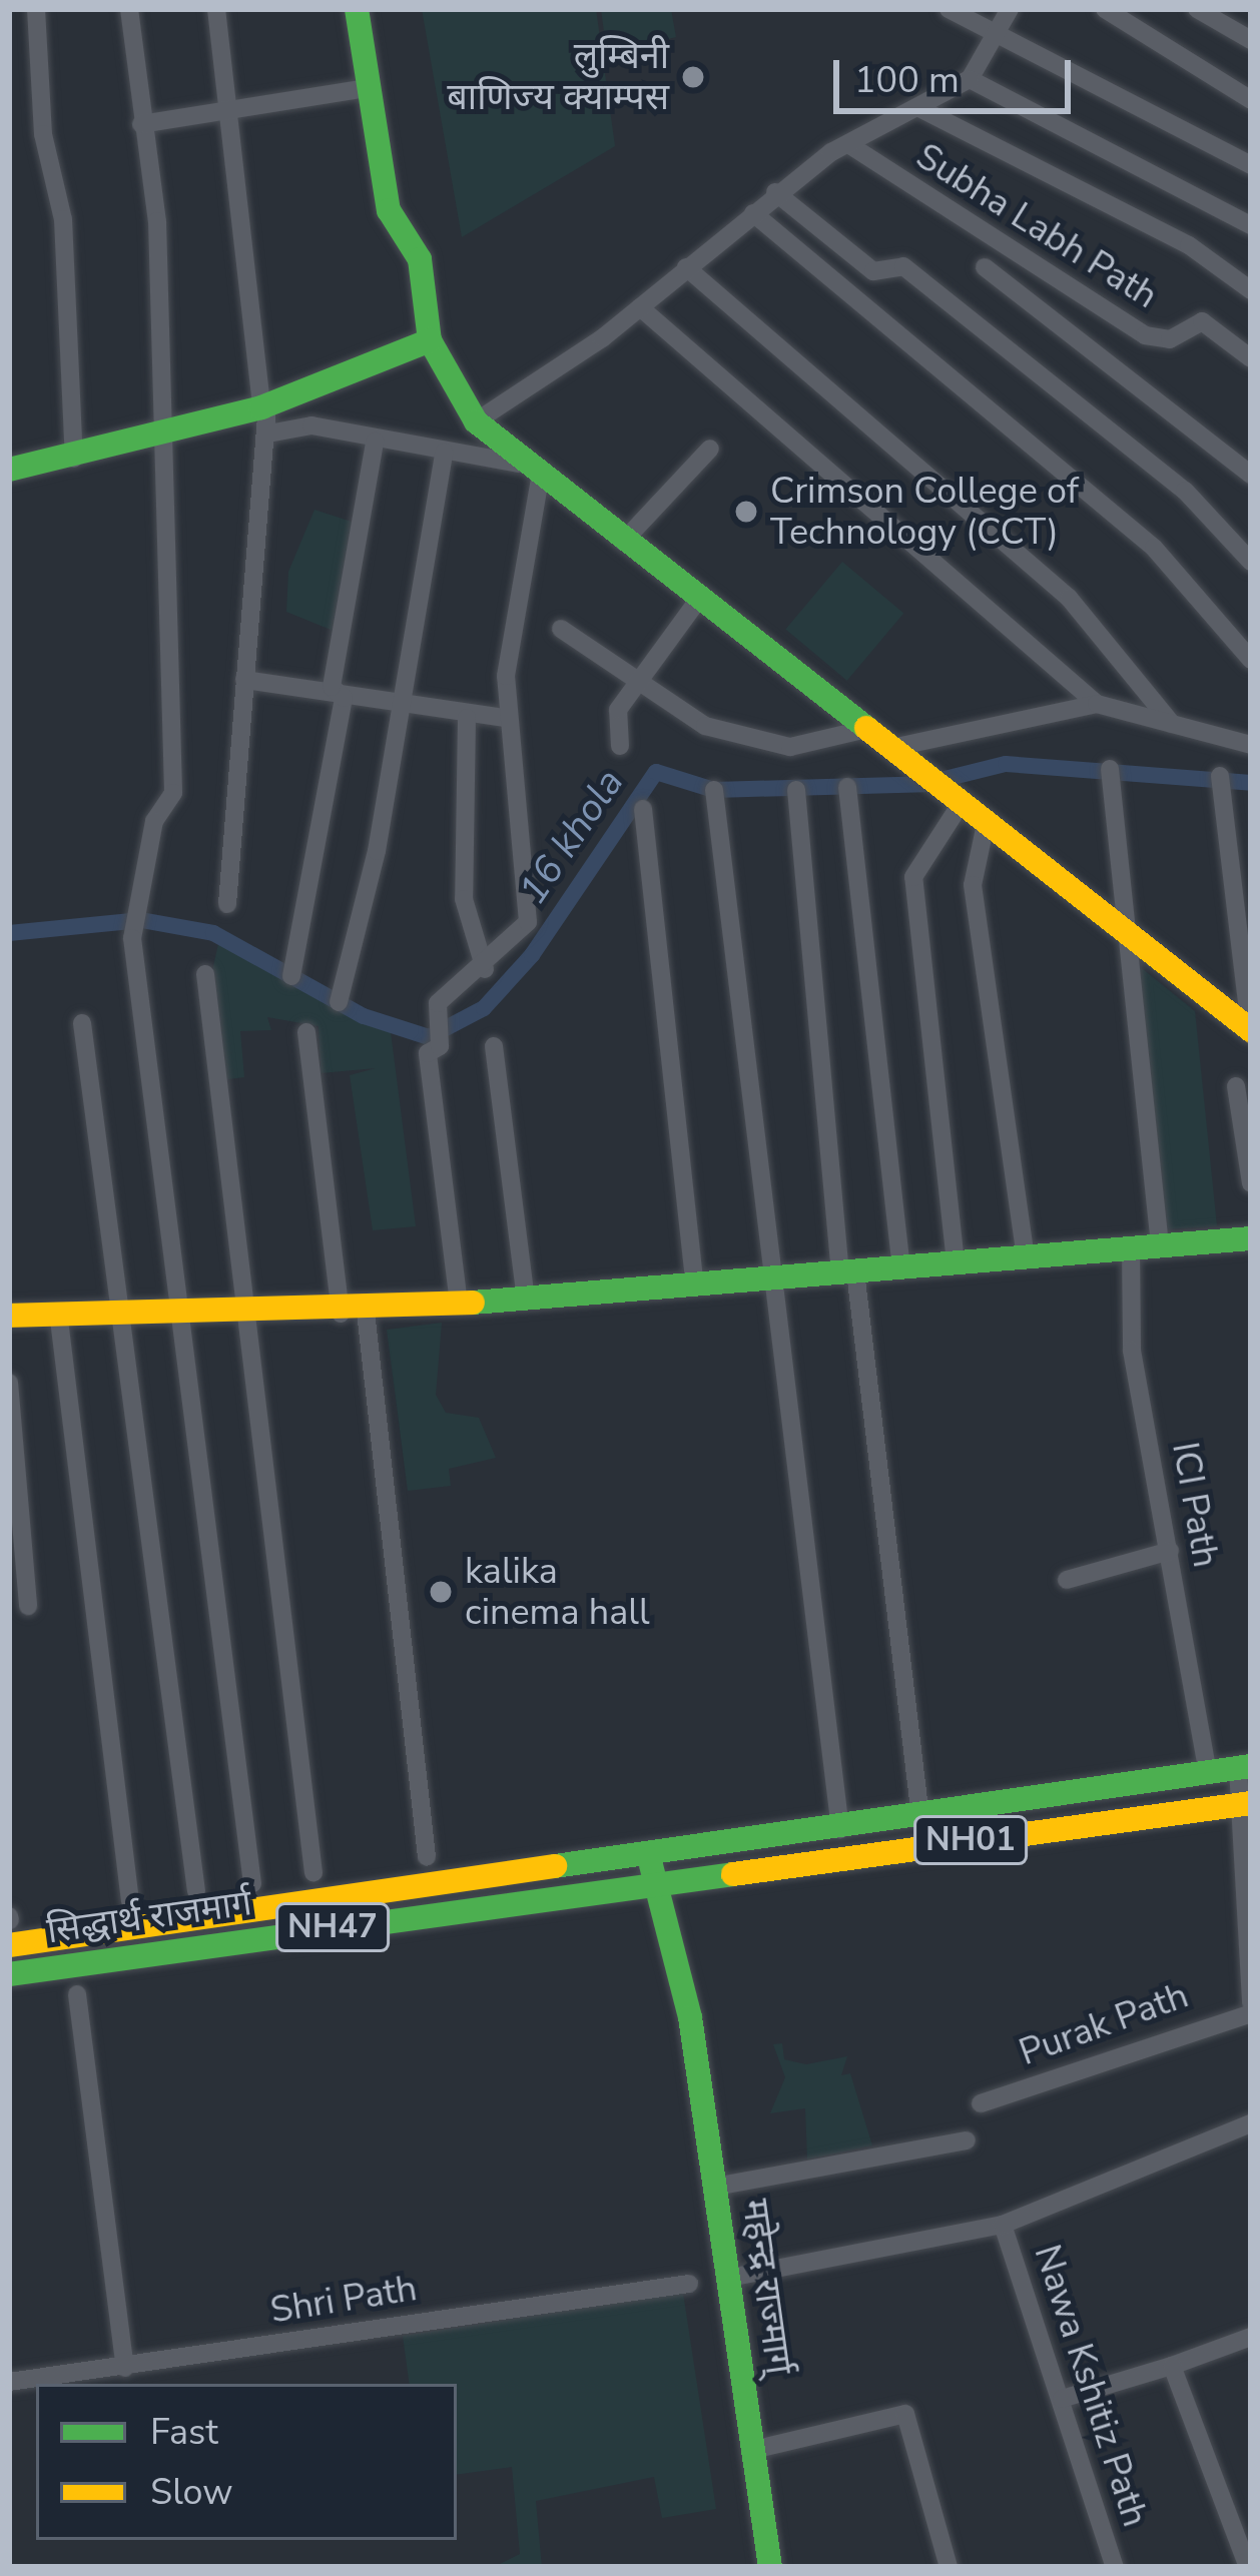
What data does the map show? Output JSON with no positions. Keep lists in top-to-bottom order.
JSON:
{
  "streets": {
    "main road": [
      "NH01",
      "सिद्धार्थ राजमार्ग",
      "NH47",
      "महेन्द्र राज्मार्ग्"
    ],
    "street": [
      "Subha Labh Path",
      "ICI Path",
      "Purak Path",
      "Shri Path",
      "Nawa Kshitiz Path"
    ]
  },
  "crossings": [
    ["ICI Path", "NH01"],
    ["NH01", "सिद्धार्थ राजमार्ग"],
    ["NH01", "NH47"],
    ["NH01", "महेन्द्र राज्मार्ग्"],
    ["सिद्धार्थ राजमार्ग", "NH47"],
    ["सिद्धार्थ राजमार्ग", "महेन्द्र राज्मार्ग्"],
    ["NH47", "महेन्द्र राज्मार्ग्"]
  ],
  "water": ["16 khola"],
  "places": ["लुम्बिनी बाणिज्य क्याम्पस", "Crimson College of Technology (CCT)", "kalika cinema hall"],
  "legend": ["Fast", "Slow"],
  "scale_bar": "100 m"
}
